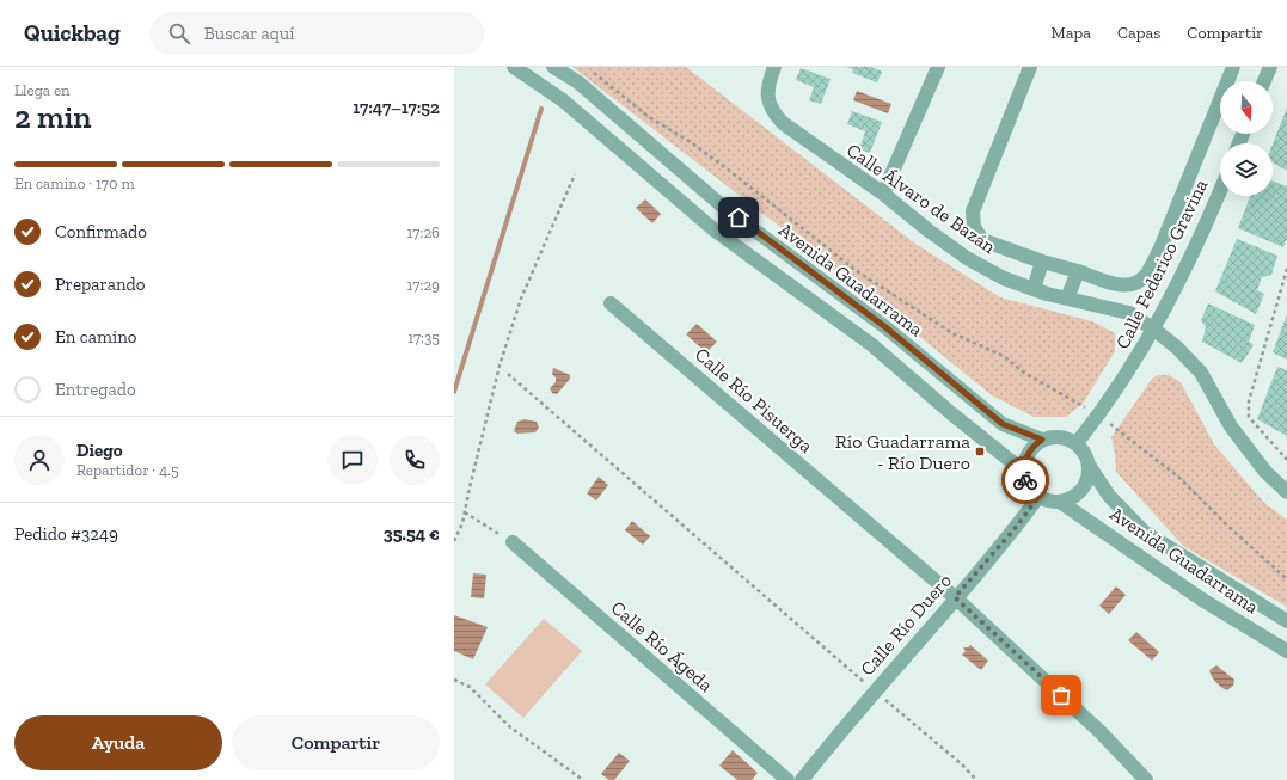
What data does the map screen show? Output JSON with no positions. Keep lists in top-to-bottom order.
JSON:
{
  "streets": {
    "street": [
      "Calle Álvaro de Bazán",
      "Calle Federico Gravina",
      "Avenida Guadarrama",
      "Calle Río Pisuerga",
      "Calle Río Duero",
      "Calle Río Ágeda"
    ]
  },
  "crossings": [
    ["Calle Álvaro de Bazán", "Calle Federico Gravina"],
    ["Calle Federico Gravina", "Avenida Guadarrama"],
    ["Calle Federico Gravina", "Calle Río Duero"],
    ["Avenida Guadarrama", "Calle Río Duero"],
    ["Calle Río Pisuerga", "Calle Río Duero"]
  ],
  "places": {
    "transit": ["Río Guadarrama - Río Duero"]
  },
  "north": "bottom",
  "page": {
    "header": "Quickbag",
    "search": "Buscar aquí",
    "nav": ["Mapa", "Capas", "Compartir"],
    "heading": ["2 min", "Llega en", "17:47–17:52"],
    "panel": [
      "Diego",
      "Repartidor · 4.5",
      "Pedido #3249",
      "35.54 €"
    ],
    "bar": "En camino · 170 m",
    "list": [
      ["Confirmado", "17:26"],
      ["Preparando", "17:29"],
      ["En camino", "17:35"],
      "Entregado"
    ],
    "buttons": ["Ayuda", "Compartir"]
  }
}
